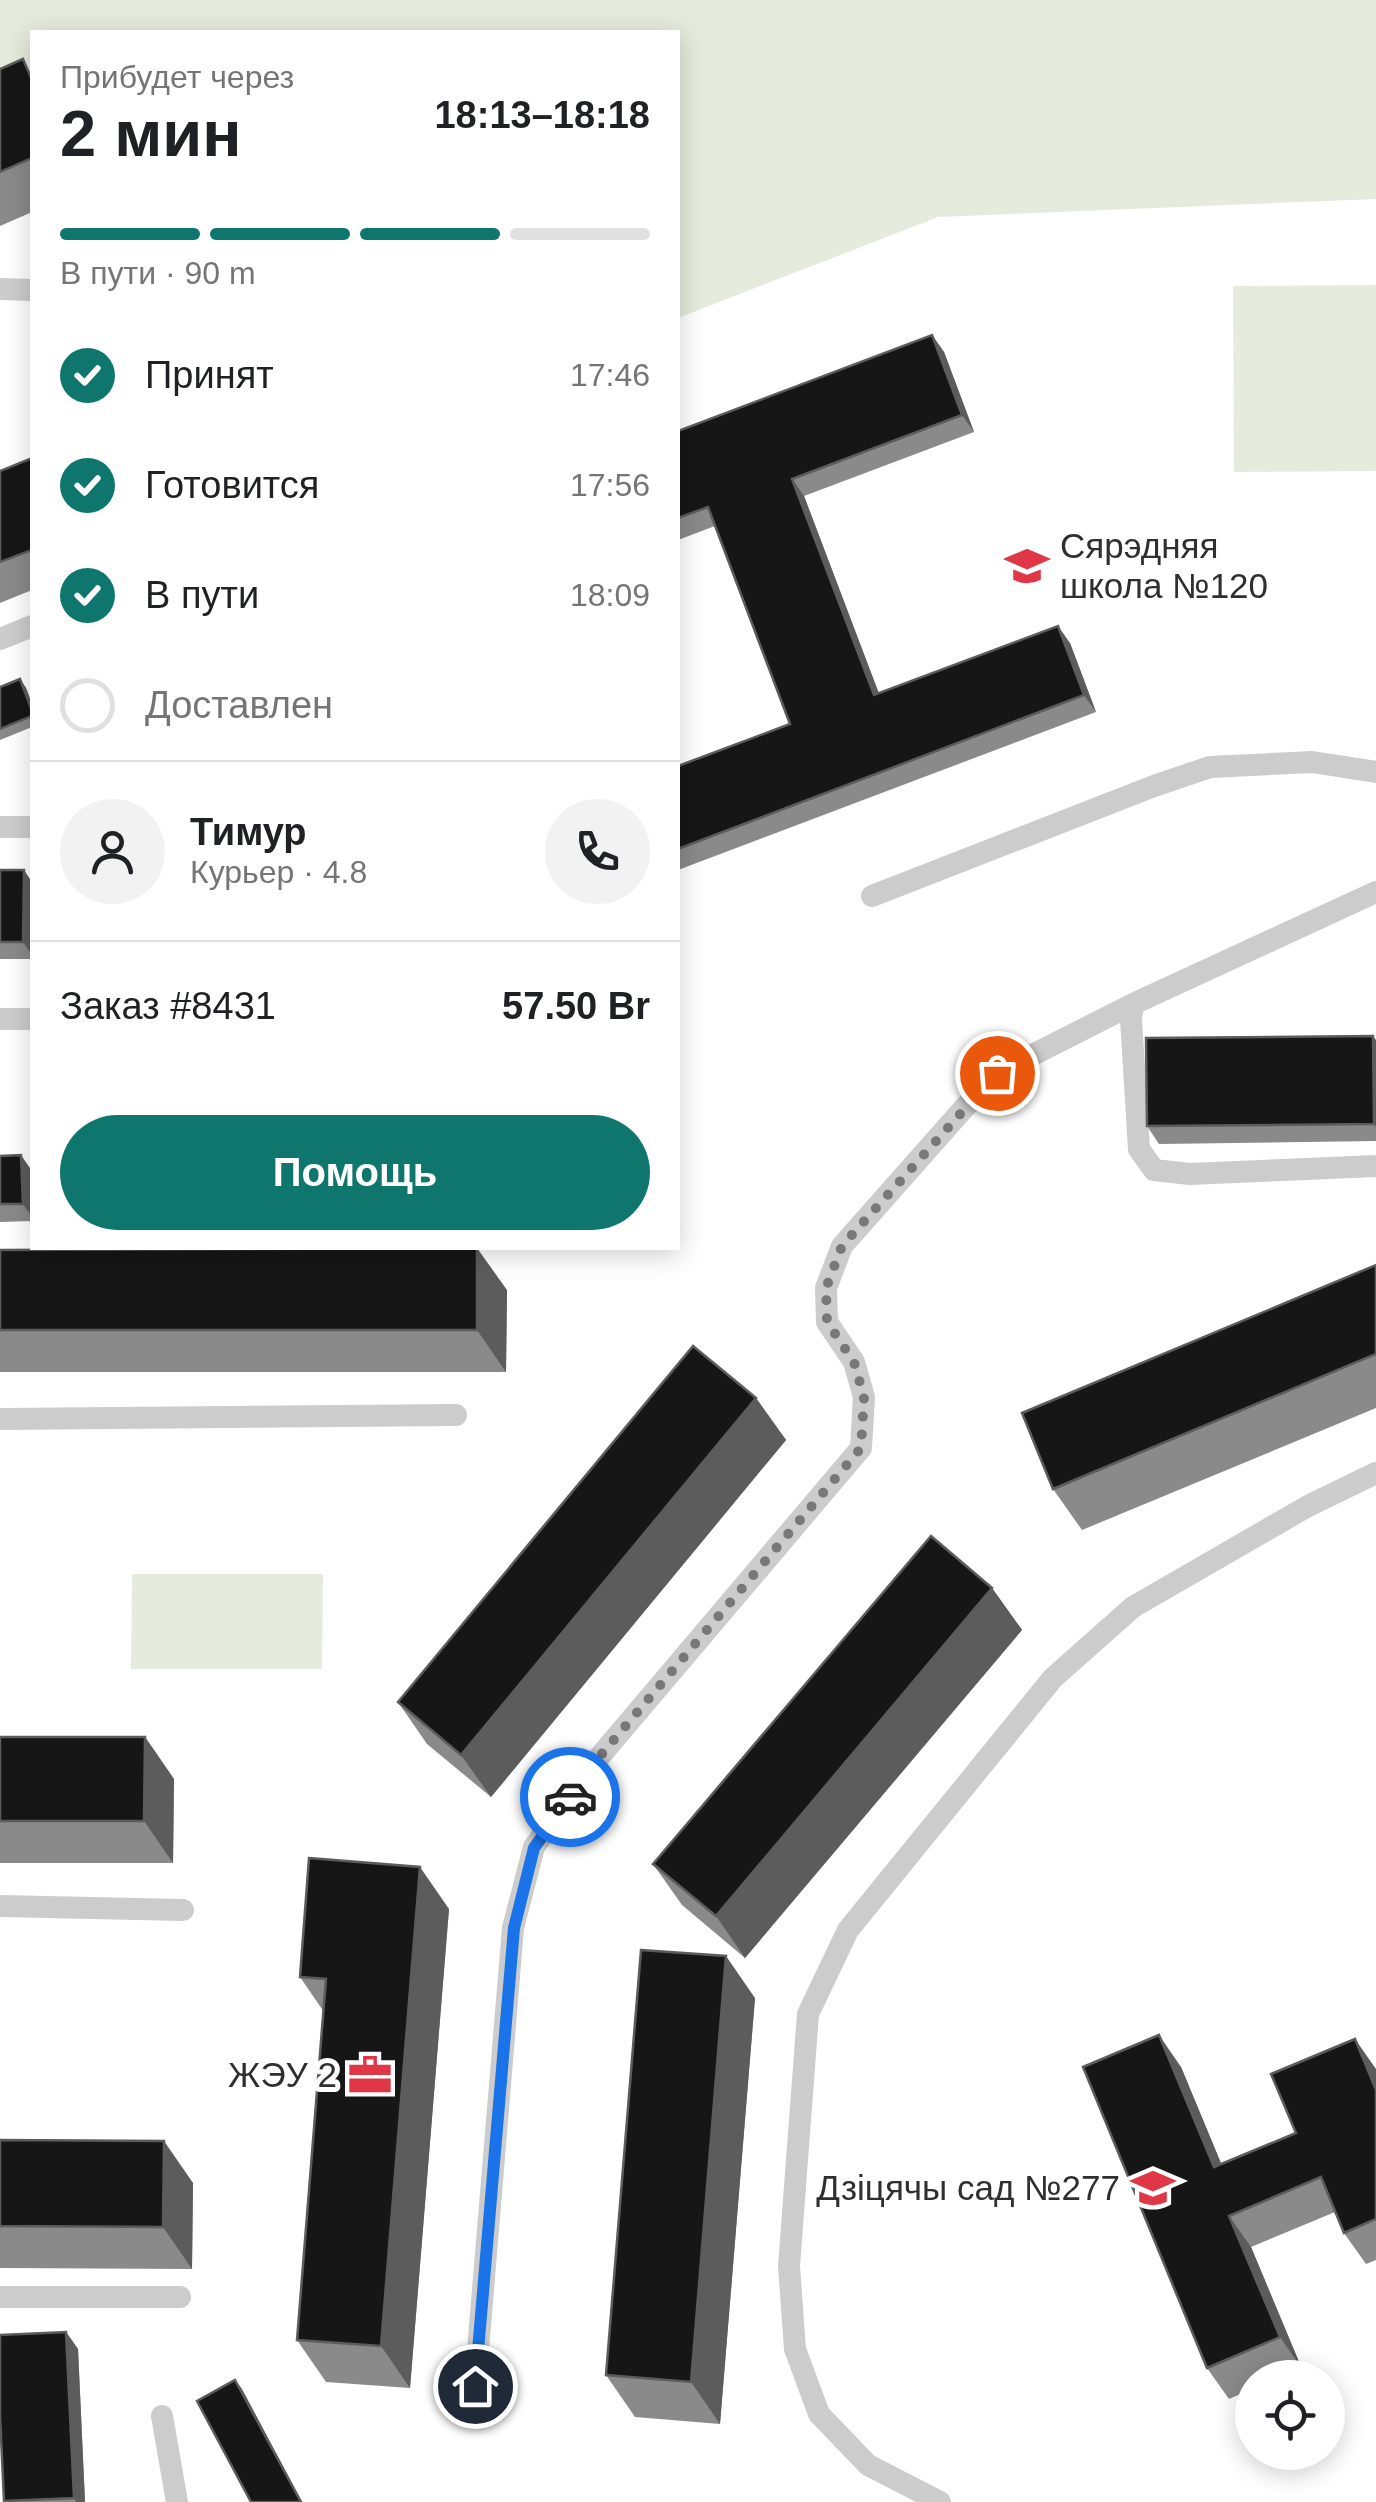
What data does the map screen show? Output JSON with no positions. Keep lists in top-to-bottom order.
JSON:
{
  "places": {
    "school or university": ["Сярэдняя школа №120", "Дзіцячы сад №277"],
    "office": ["ЖЭУ 2"]
  },
  "page": {
    "heading": ["2 мин", "Прибудет через", "18:13–18:18"],
    "panel": [
      "Тимур",
      "Курьер · 4.8",
      "Заказ #8431",
      "57.50 Br"
    ],
    "bar": "В пути · 90 m",
    "list": [
      ["Принят", "17:46"],
      ["Готовится", "17:56"],
      ["В пути", "18:09"],
      "Доставлен"
    ],
    "buttons": "Помощь"
  }
}
